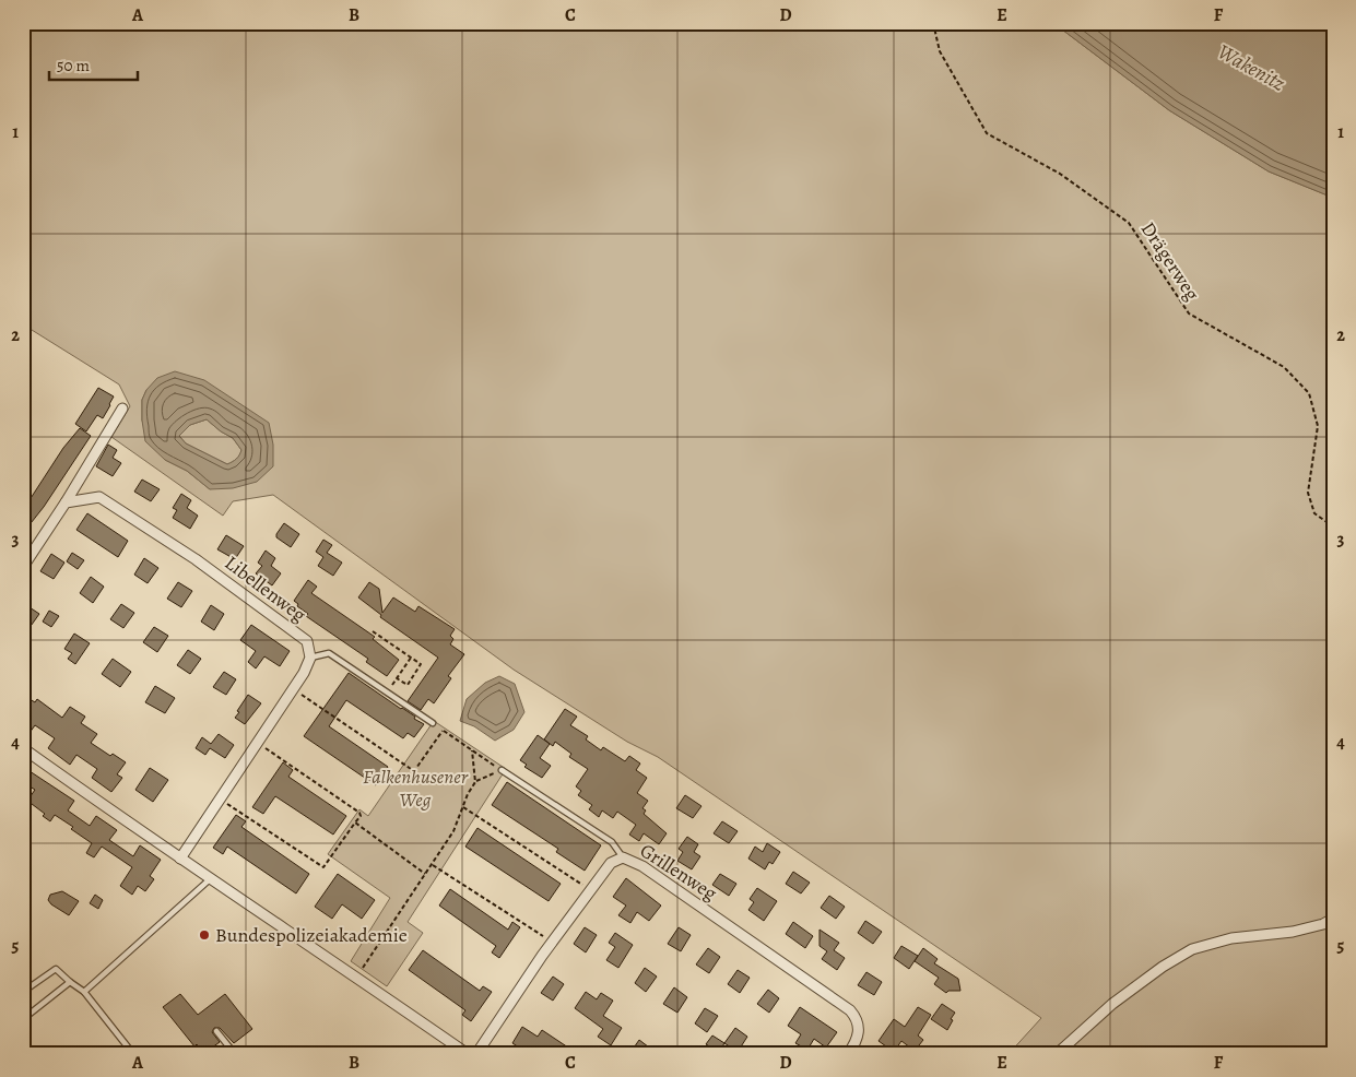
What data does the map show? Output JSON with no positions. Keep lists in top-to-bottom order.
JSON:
{
  "streets": {
    "street": ["Libellenweg", "Grillenweg"],
    "path": ["Drägerweg"]
  },
  "water": ["Wakenitz"],
  "parks": ["Falkenhusener Weg"],
  "places": ["Bundespolizeiakademie"],
  "scale_bar": "50 m",
  "grid": {
    "columns": [
      "A",
      "B",
      "C",
      "D",
      "E",
      "F"
    ],
    "rows": [
      "1",
      "2",
      "3",
      "4",
      "5"
    ]
  }
}
